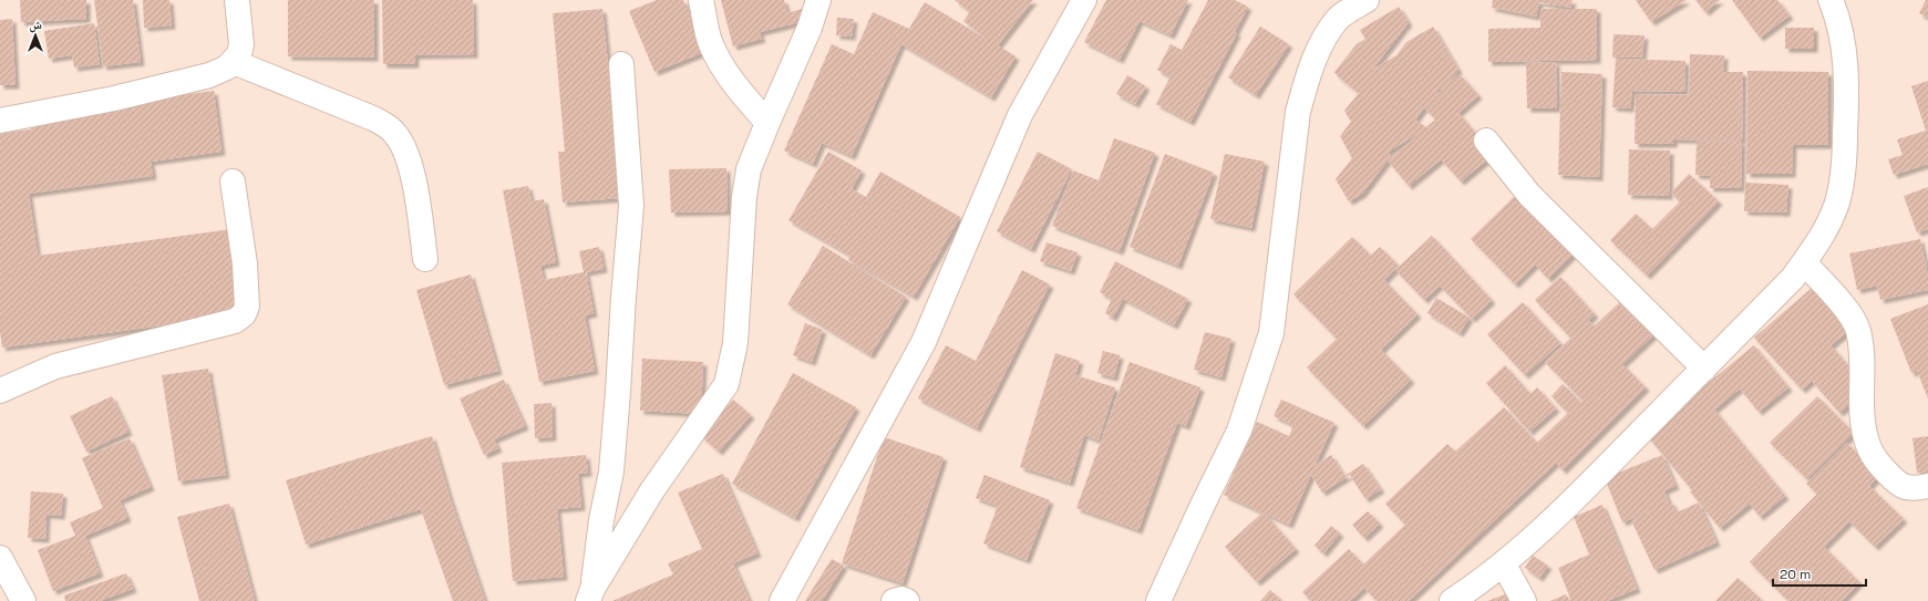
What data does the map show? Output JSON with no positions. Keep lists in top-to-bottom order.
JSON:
{
  "scale_bar": "20 m",
  "north": "top"
}
